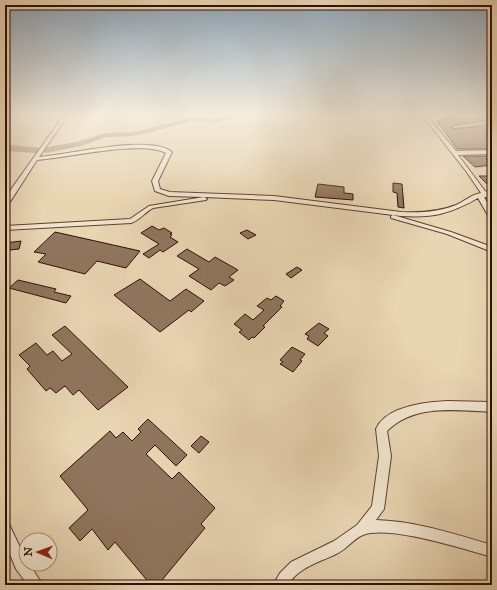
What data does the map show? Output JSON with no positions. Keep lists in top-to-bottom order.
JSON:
{
  "north": "left"
}
